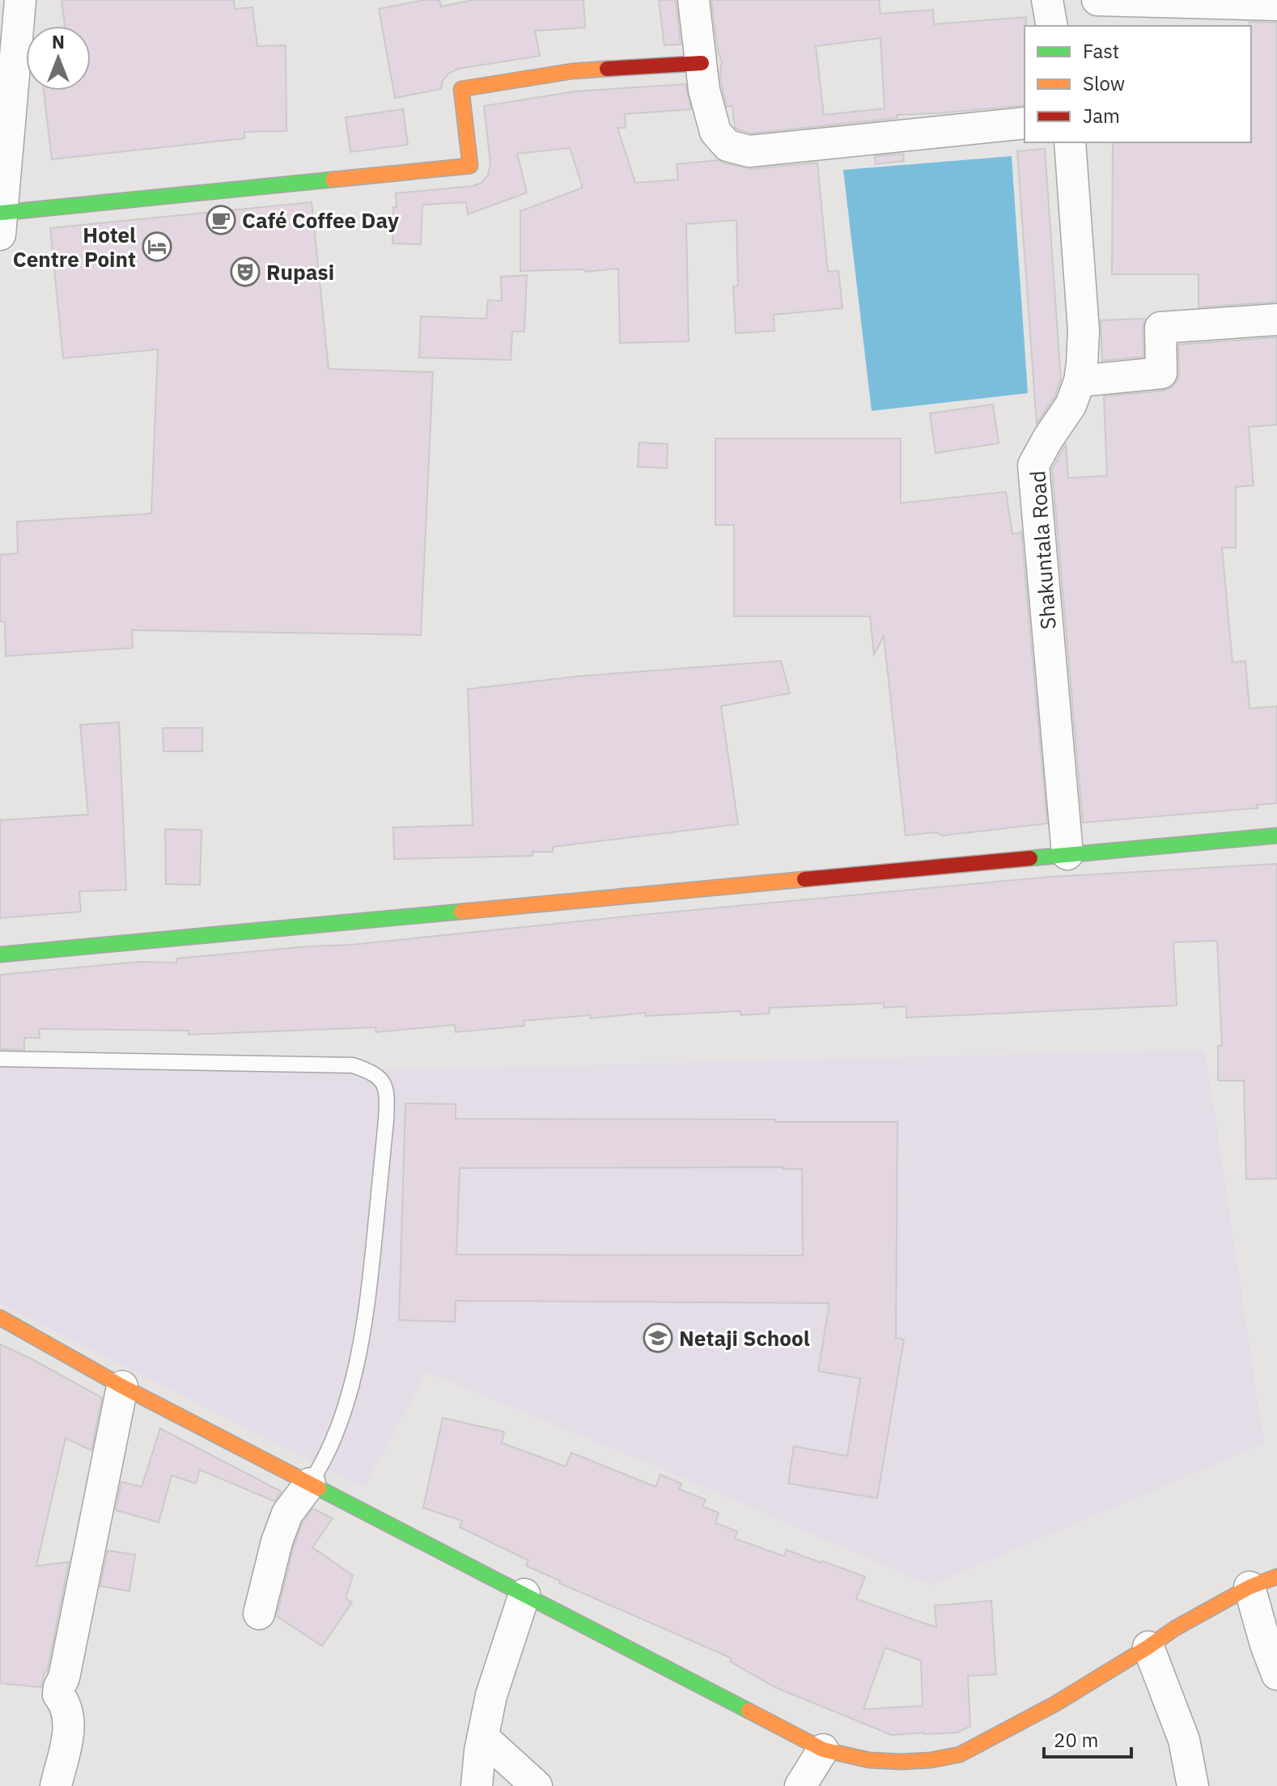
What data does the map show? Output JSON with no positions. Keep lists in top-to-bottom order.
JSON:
{
  "streets": {
    "street": ["Shakuntala Road"]
  },
  "places": {
    "cafe": ["Café Coffee Day"],
    "hotel": ["Hotel Centre Point"],
    "theatre": ["Rupasi"],
    "school or university": ["Netaji School"]
  },
  "legend": ["Fast", "Slow", "Jam"],
  "scale_bar": "20 m",
  "north": "top"
}
